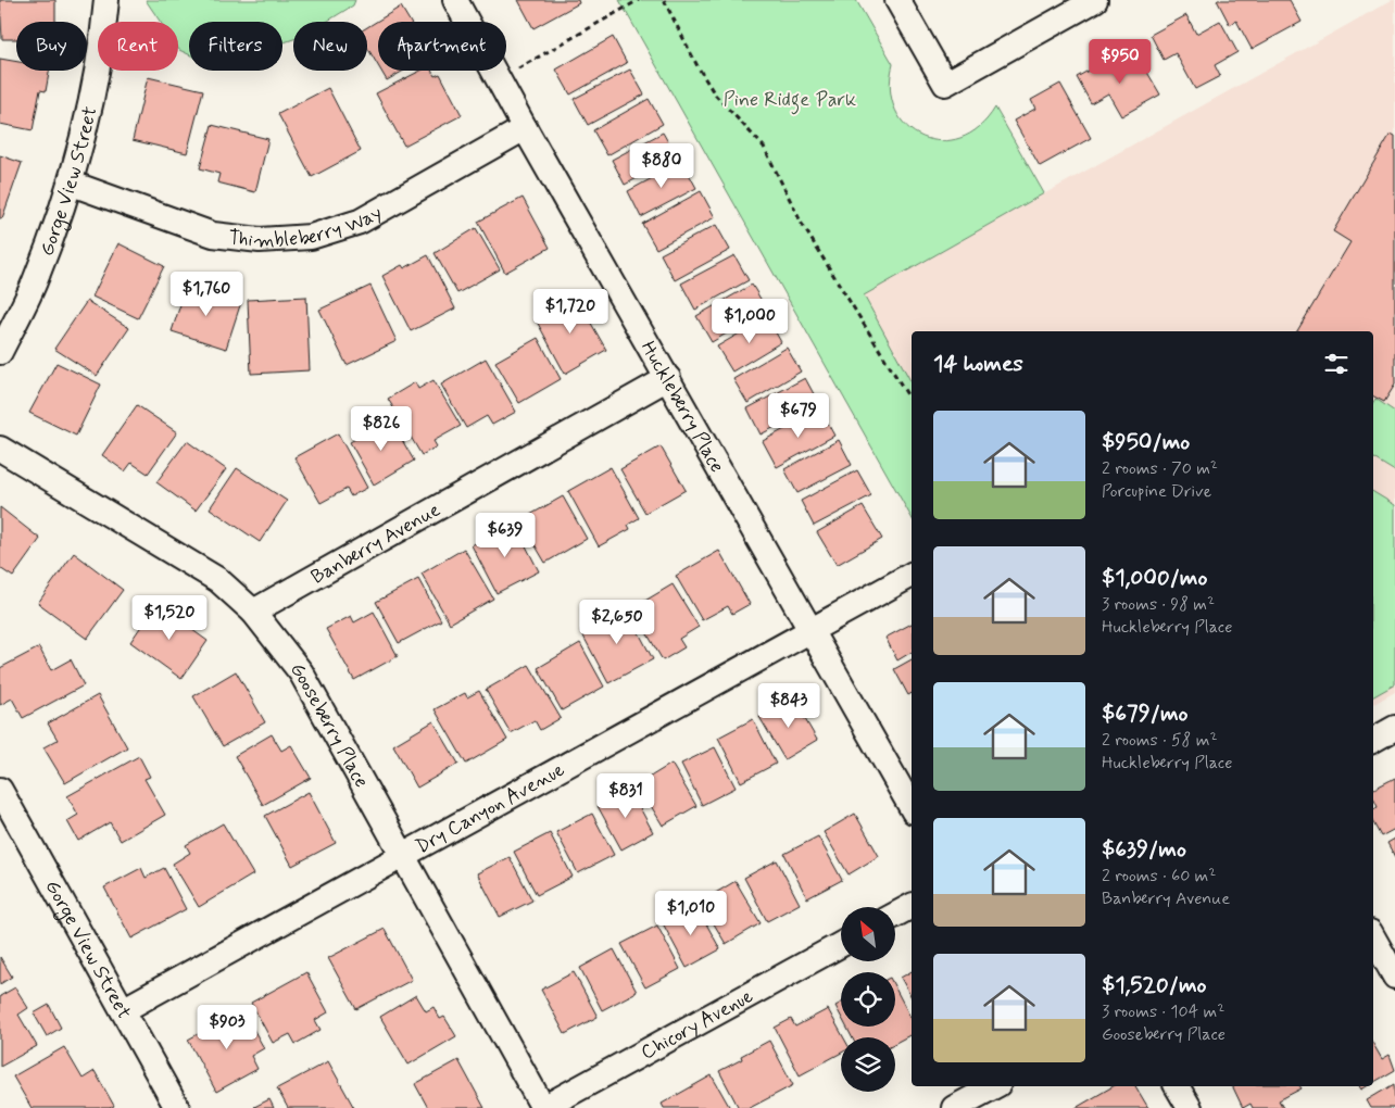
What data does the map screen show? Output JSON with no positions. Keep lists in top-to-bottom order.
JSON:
{
  "streets": {
    "street": [
      "Gorge View Street",
      "Thimbleberry Way",
      "Huckleberry Place",
      "Banberry Avenue",
      "Gooseberry Place",
      "Dry Canyon Avenue",
      "Chicory Avenue"
    ]
  },
  "crossings": [
    ["Gorge View Street", "Thimbleberry Way"],
    ["Gorge View Street", "Dry Canyon Avenue"],
    ["Thimbleberry Way", "Huckleberry Place"],
    ["Huckleberry Place", "Banberry Avenue"],
    ["Huckleberry Place", "Dry Canyon Avenue"],
    ["Banberry Avenue", "Gooseberry Place"],
    ["Gooseberry Place", "Dry Canyon Avenue"],
    ["Gooseberry Place", "Chicory Avenue"]
  ],
  "parks": ["Pine Ridge Park"],
  "north": "top left",
  "page": {
    "chip": [
      "Buy",
      "Rent",
      "Filters",
      "New",
      "Apartment"
    ],
    "price": [
      "$950",
      "$880",
      "$1,760",
      "$1,720",
      "$1,000",
      "$679",
      "$826",
      "$639",
      "$1,520",
      "$2,650",
      "$843",
      "$831",
      "$1,010",
      "$903"
    ],
    "heading": "14 homes",
    "list": [
      {
        "name": "$950/mo",
        "note": "2 rooms · 70 m² · Porcupine Drive"
      },
      {
        "name": "$1,000/mo",
        "note": "3 rooms · 98 m² · Huckleberry Place"
      },
      {
        "name": "$679/mo",
        "note": "2 rooms · 58 m² · Huckleberry Place"
      },
      {
        "name": "$639/mo",
        "note": "2 rooms · 60 m² · Banberry Avenue"
      },
      {
        "name": "$1,520/mo",
        "note": "3 rooms · 104 m² · Gooseberry Place"
      }
    ]
  }
}
